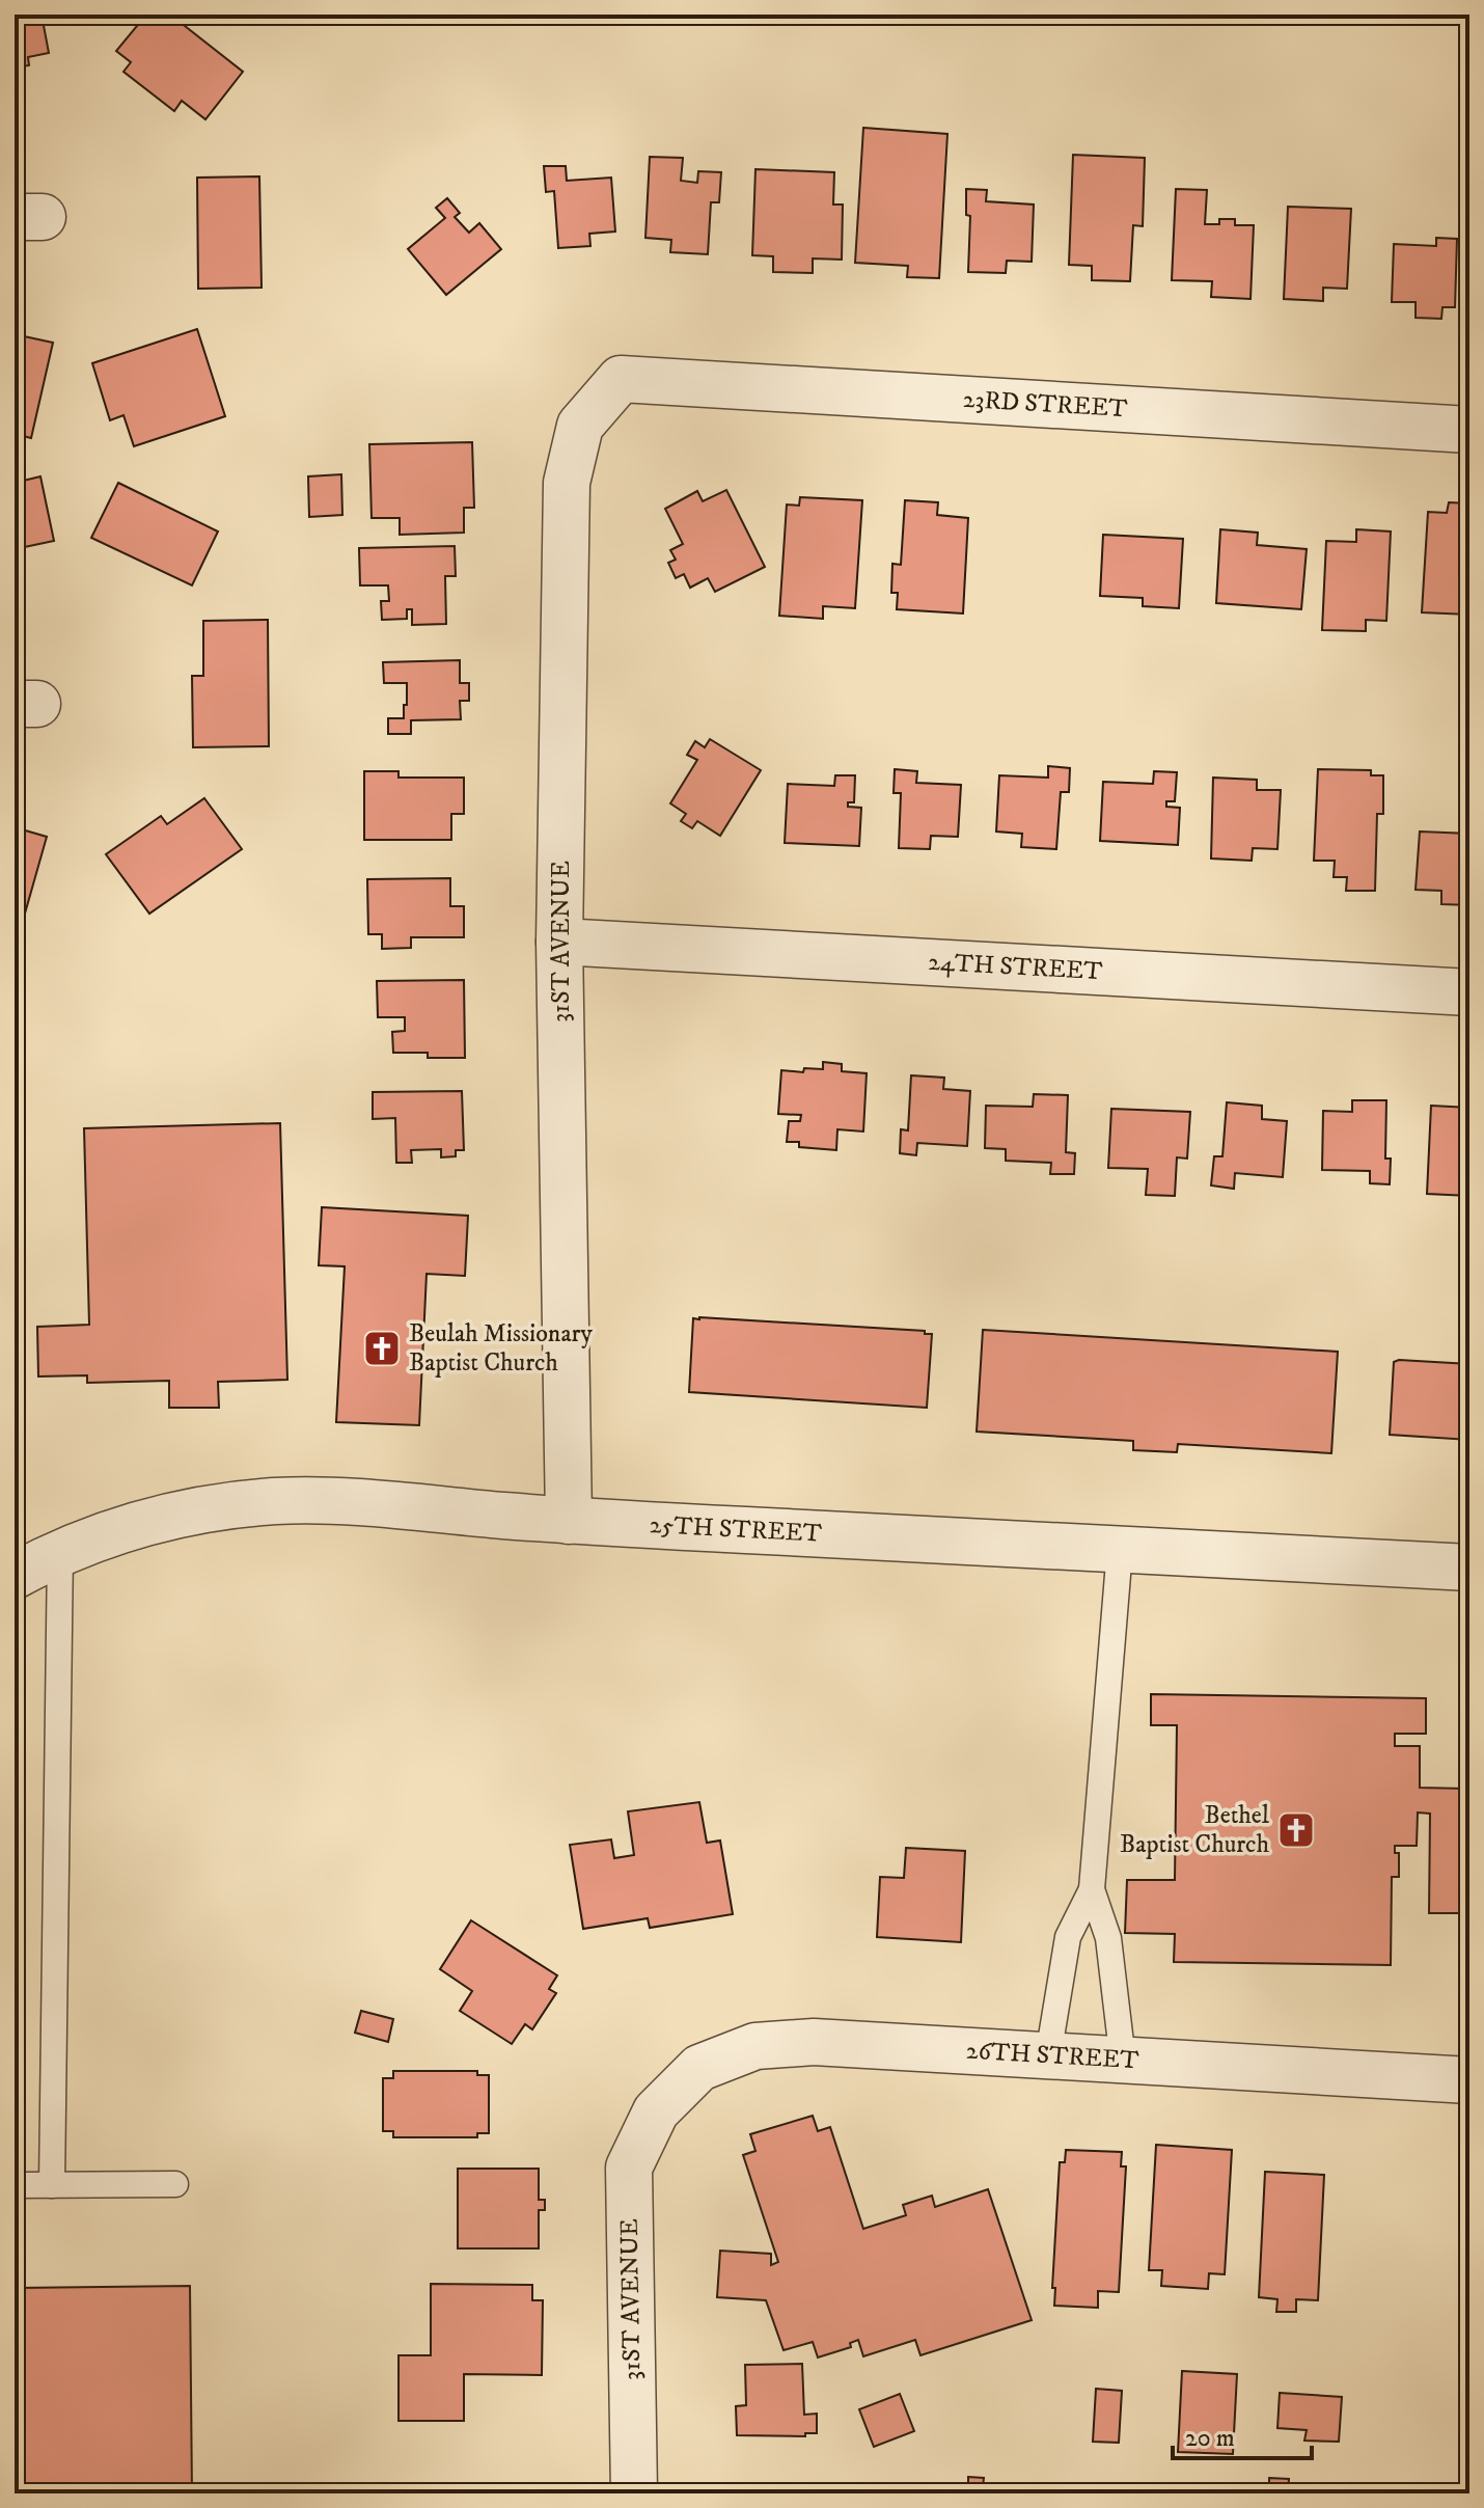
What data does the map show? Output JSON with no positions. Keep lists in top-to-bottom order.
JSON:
{
  "streets": {
    "street": [
      "23RD STREET",
      "31ST AVENUE",
      "24TH STREET",
      "25TH STREET",
      "26TH STREET"
    ]
  },
  "crossings": [
    ["23RD STREET", "31ST AVENUE"],
    ["31ST AVENUE", "24TH STREET"],
    ["31ST AVENUE", "25TH STREET"],
    ["31ST AVENUE", "26TH STREET"]
  ],
  "places": {
    "church": ["Beulah Missionary Baptist Church", "Bethel Baptist Church"]
  },
  "scale_bar": "20 m"
}
